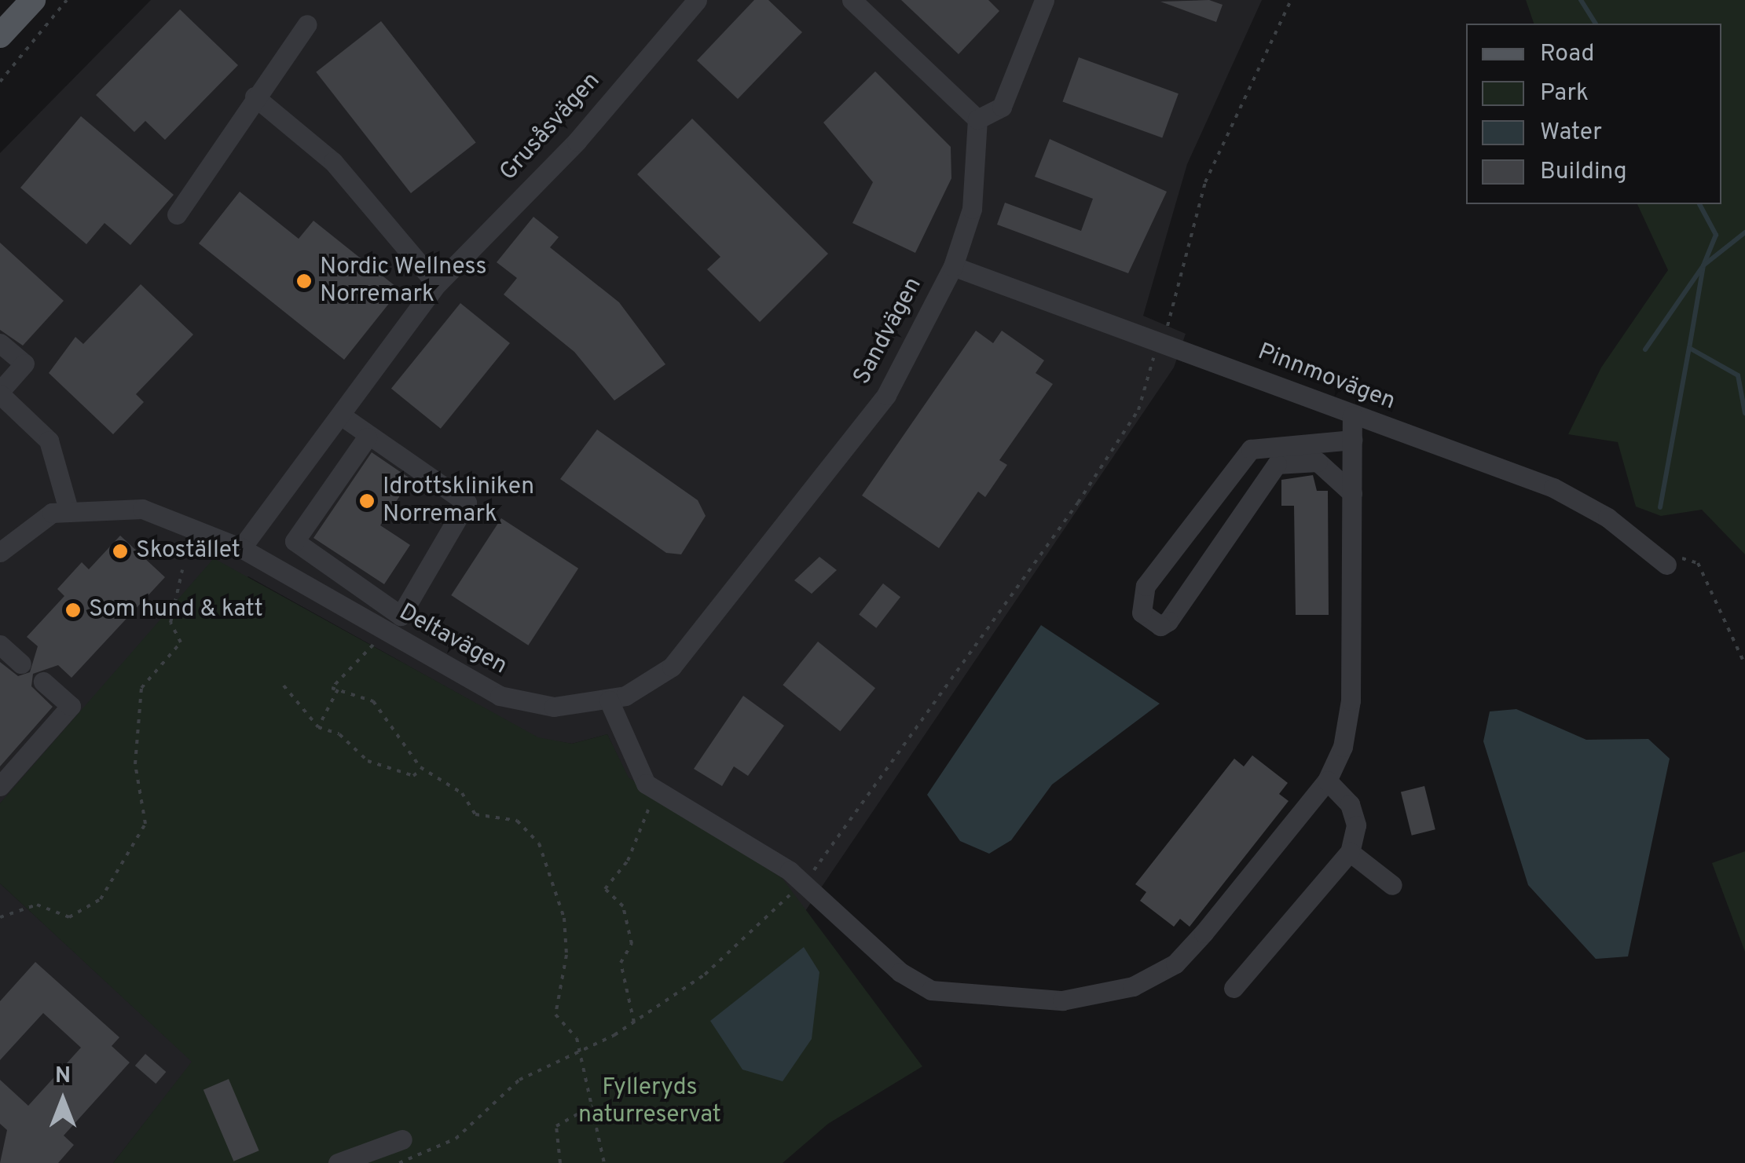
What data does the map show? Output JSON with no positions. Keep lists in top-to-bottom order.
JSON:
{
  "streets": {
    "street": [
      "Grusåsvägen",
      "Sandvägen",
      "Pinnmovägen",
      "Deltavägen"
    ]
  },
  "crossings": [
    ["Grusåsvägen", "Deltavägen"],
    ["Sandvägen", "Pinnmovägen"],
    ["Sandvägen", "Deltavägen"]
  ],
  "parks": ["Fylleryds naturreservat"],
  "places": [
    "Nordic Wellness Norremark",
    "Idrottskliniken Norremark",
    "Skostället",
    "Som hund & katt"
  ],
  "legend": [
    "Road",
    "Park",
    "Water",
    "Building"
  ],
  "north": "top"
}
